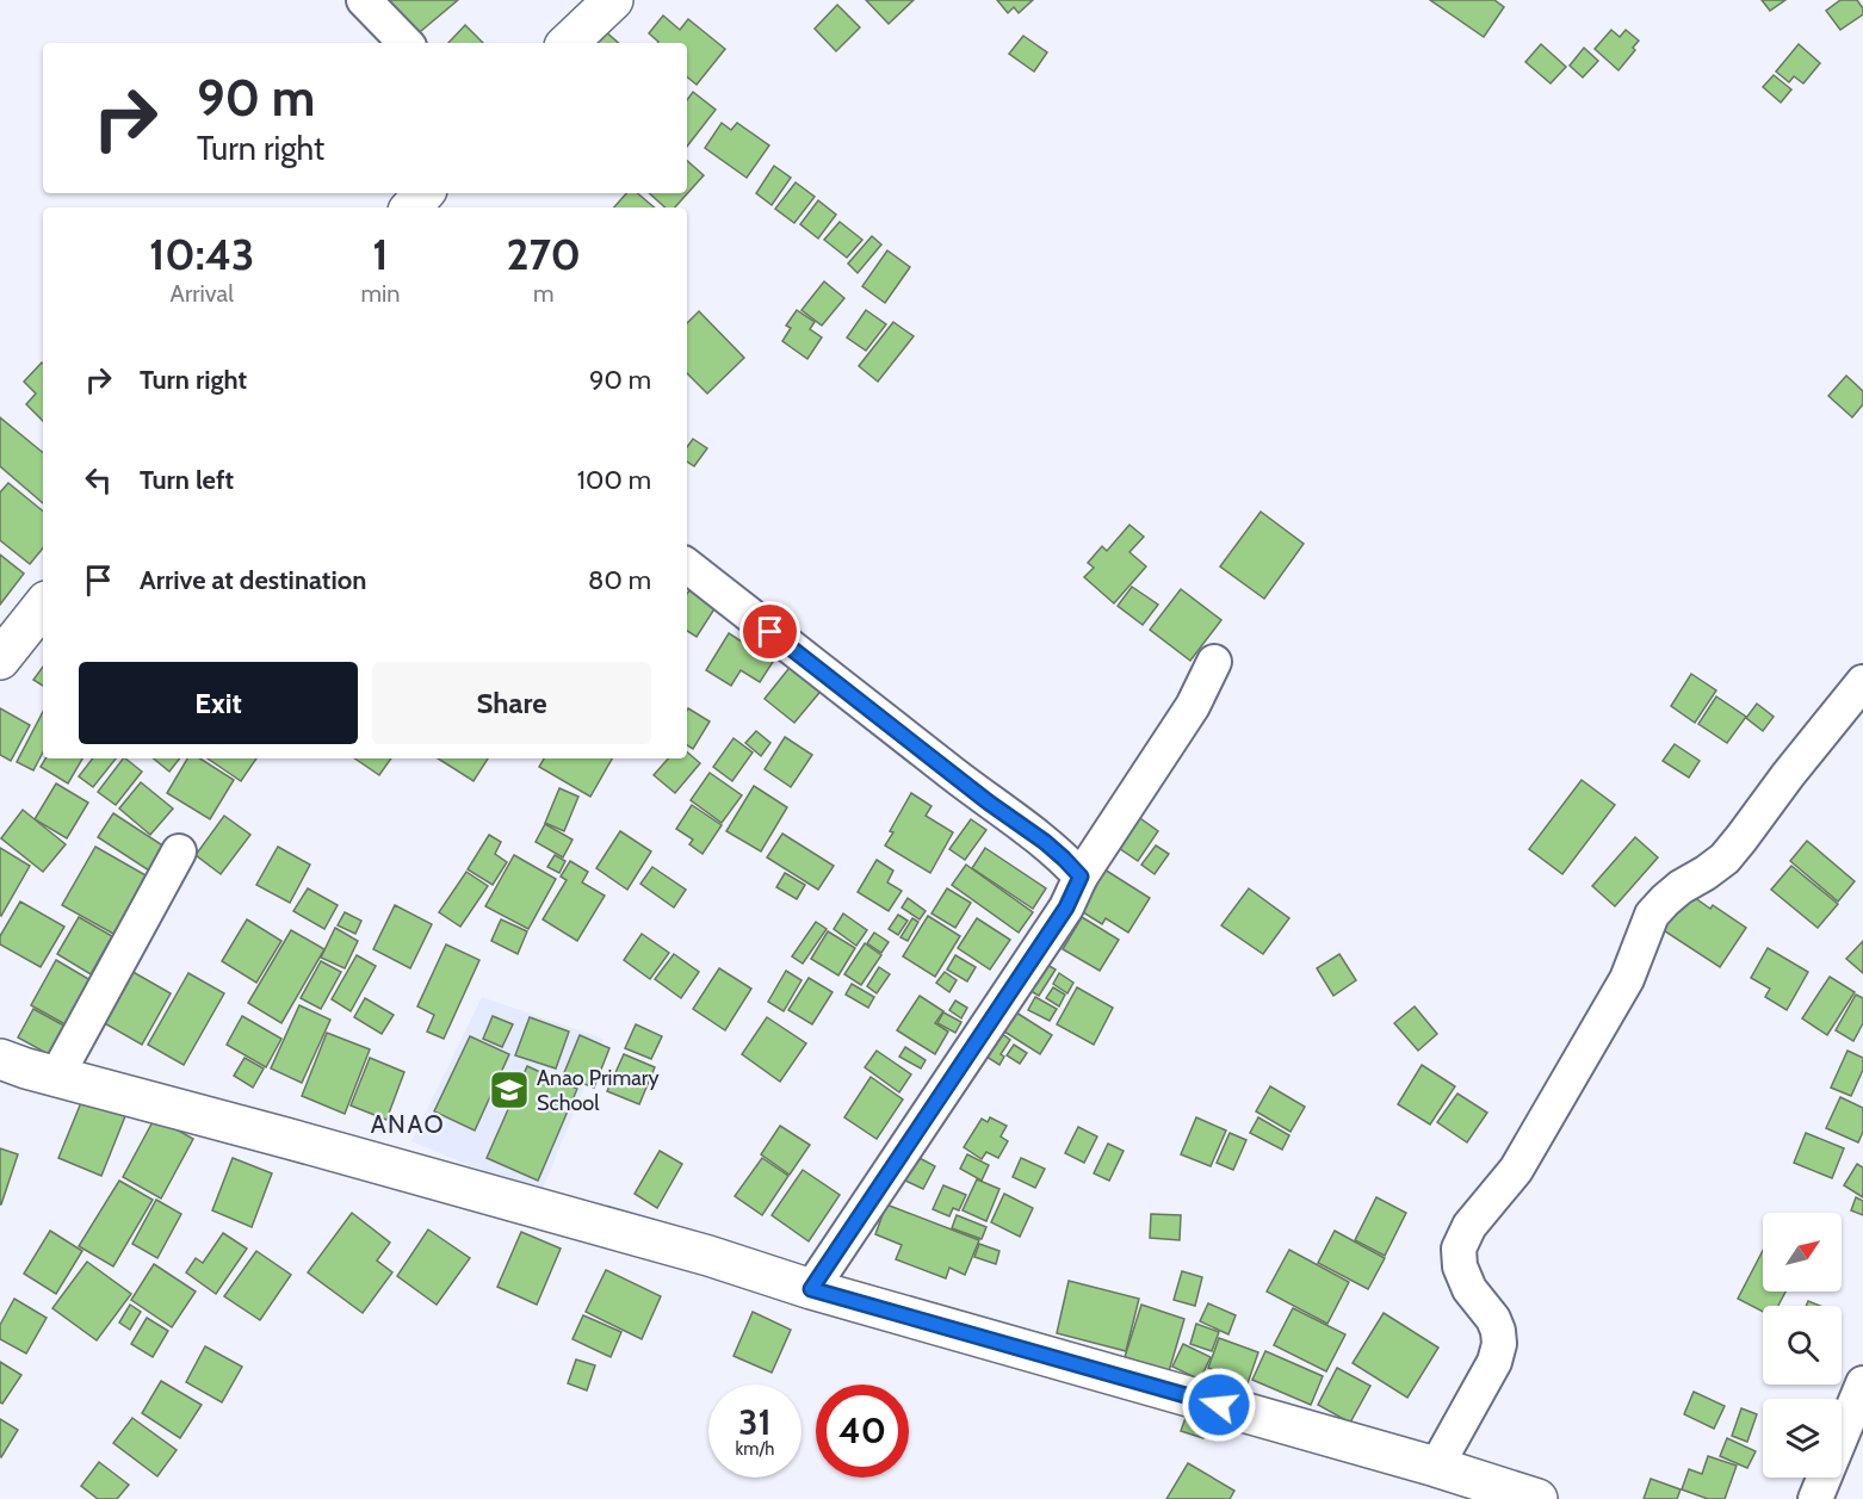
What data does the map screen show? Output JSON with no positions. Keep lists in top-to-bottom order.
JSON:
{
  "districts": ["ANAO"],
  "places": {
    "school or university": ["Anao Primary School"]
  },
  "north": "top right",
  "page": {
    "turn": ["90 m", "Turn right"],
    "eta": [
      "10:43",
      "Arrival",
      "1",
      "min",
      "270",
      "m"
    ],
    "list": [
      {
        "name": "Turn right",
        "value": "90 m"
      },
      {
        "name": "Turn left",
        "value": "100 m"
      },
      {
        "name": "Arrive at destination",
        "value": "80 m"
      }
    ],
    "buttons": ["Exit", "Share"],
    "speed": "31 km/h",
    "limit": "40"
  }
}
